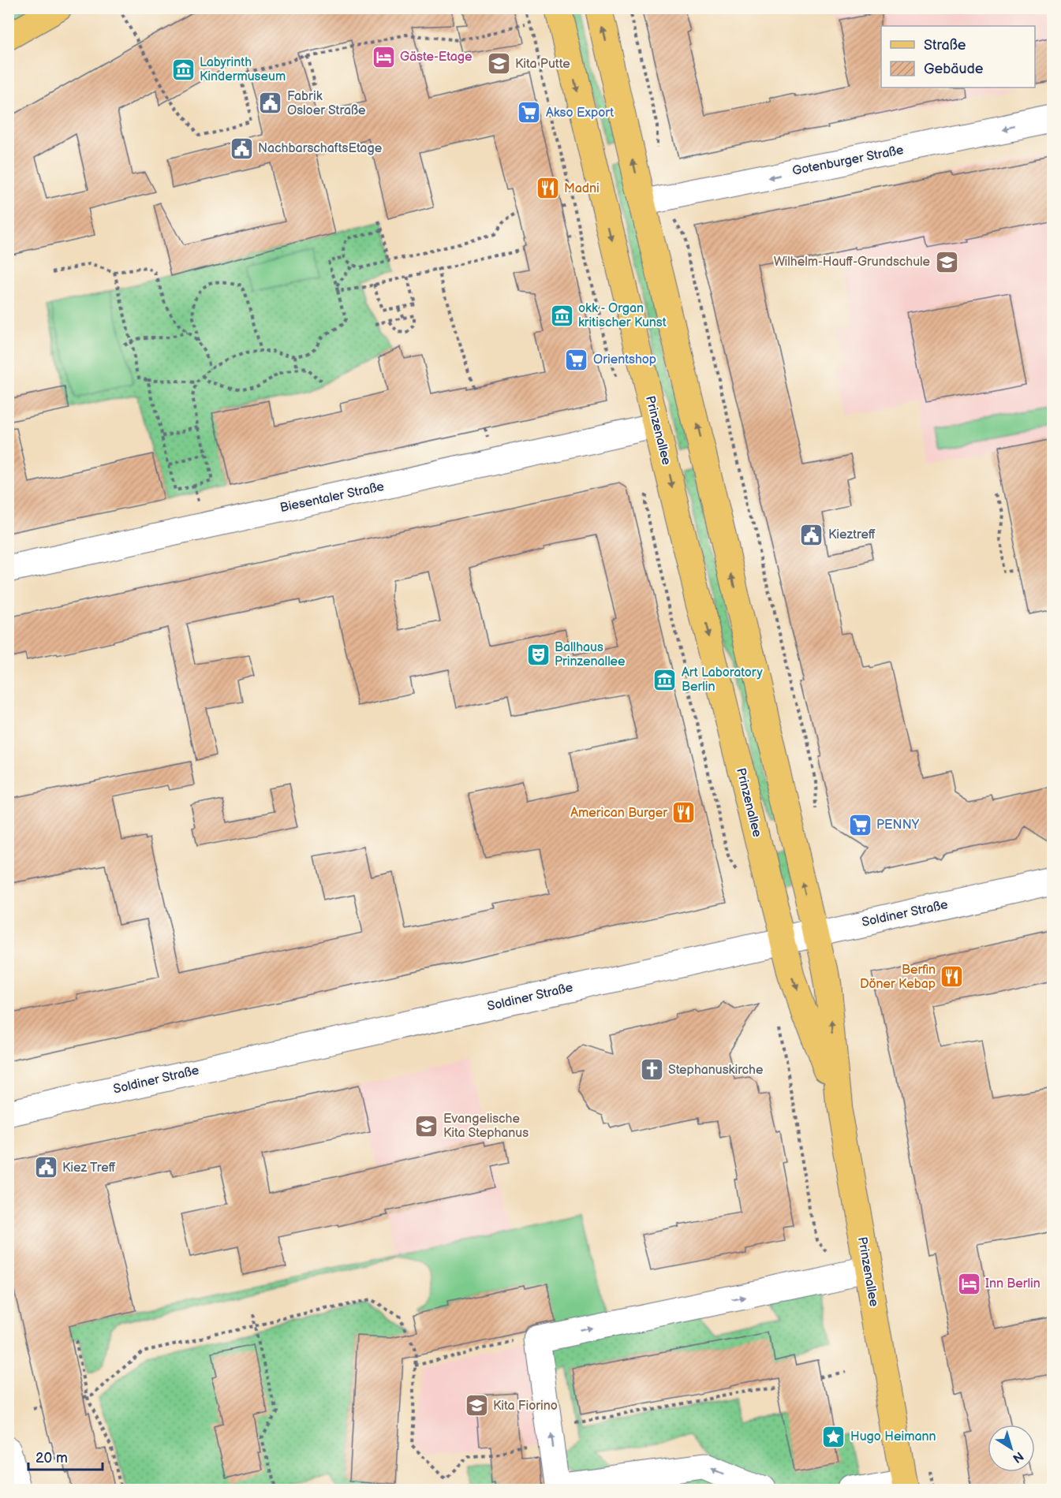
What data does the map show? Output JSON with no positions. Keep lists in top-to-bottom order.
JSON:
{
  "streets": {
    "main road": ["Prinzenallee"],
    "street": ["Gotenburger Straße", "Biesentaler Straße", "Soldiner Straße"]
  },
  "crossings": [
    ["Gotenburger Straße", "Prinzenallee"],
    ["Prinzenallee", "Biesentaler Straße"],
    ["Prinzenallee", "Soldiner Straße"]
  ],
  "one_way": ["Gotenburger Straße"],
  "places": {
    "hotel": ["Gäste-Etage", "Inn Berlin"],
    "school or university": [
      "Kita Putte",
      "Wilhelm-Hauff-Grundschule",
      "Evangelische Kita Stephanus",
      "Kita Fiorino"
    ],
    "museum": ["Labyrinth Kindermuseum", "okk - Organ kritischer Kunst", "Art Laboratory Berlin"],
    "public building": [
      "Fabrik Osloer Straße",
      "NachbarschaftsEtage",
      "Kieztreff",
      "Kiez Treff"
    ],
    "supermarket": ["Akso Export", "Orientshop", "PENNY"],
    "restaurant": ["Madni", "American Burger", "Berfin Döner Kebap"],
    "theatre": ["Ballhaus Prinzenallee"],
    "church": ["Stephanuskirche"],
    "place": ["Hugo Heimann"]
  },
  "legend": ["Straße", "Gebäude"],
  "scale_bar": "20 m",
  "north": "bottom right"
}
